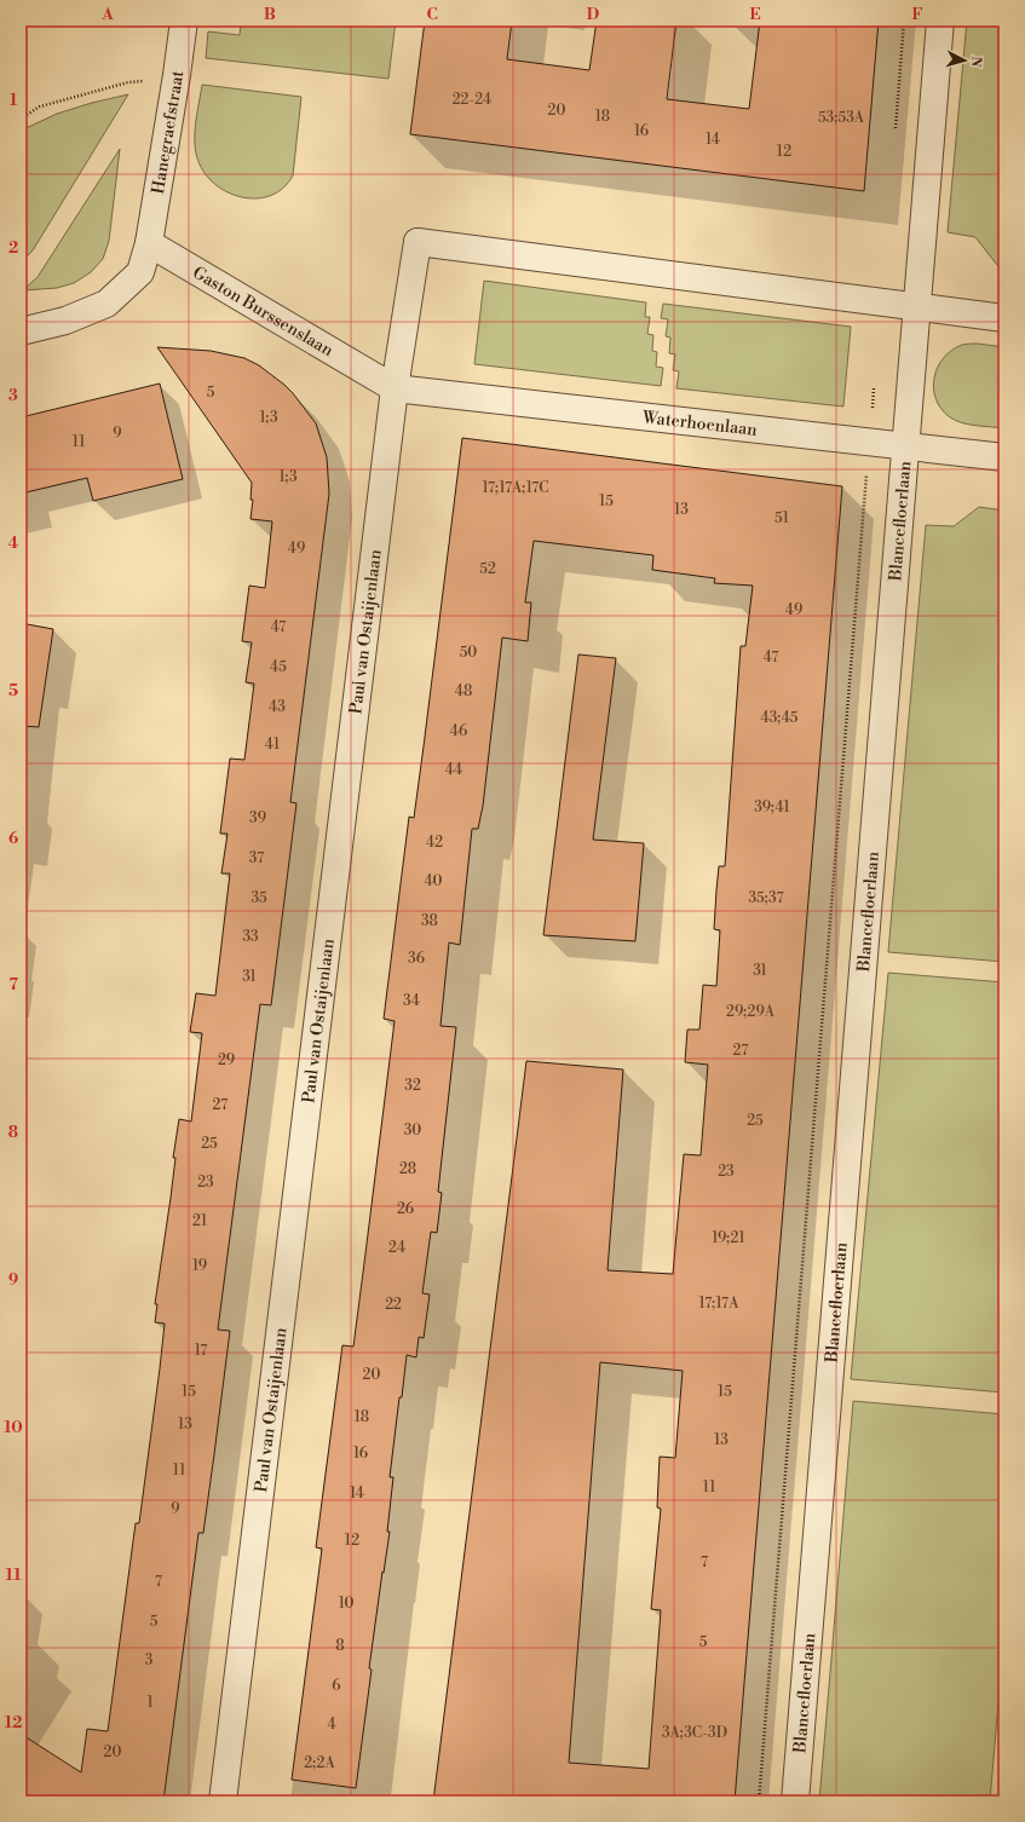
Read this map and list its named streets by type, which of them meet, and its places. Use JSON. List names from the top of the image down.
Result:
{
  "streets": {
    "street": [
      "Hanegraefstraat",
      "Gaston Burssenslaan",
      "Waterhoenlaan",
      "Blancefloerlaan",
      "Paul van Ostaijenlaan"
    ]
  },
  "crossings": [
    ["Hanegraefstraat", "Gaston Burssenslaan"],
    ["Gaston Burssenslaan", "Waterhoenlaan"],
    ["Gaston Burssenslaan", "Paul van Ostaijenlaan"],
    ["Waterhoenlaan", "Blancefloerlaan"],
    ["Waterhoenlaan", "Paul van Ostaijenlaan"]
  ],
  "house_numbers": [
    "22-24",
    "20",
    "18",
    "53;53A",
    "16",
    "14",
    "12",
    "5",
    "1;3",
    "9",
    "11",
    "1;3",
    "17;17A;17C",
    "15",
    "13",
    "51",
    "49",
    "52",
    "49",
    "47",
    "50",
    "47",
    "45",
    "48",
    "43",
    "43;45",
    "46",
    "41",
    "44",
    "39;41",
    "39",
    "42",
    "37",
    "40",
    "35",
    "35;37",
    "38",
    "33",
    "36",
    "31",
    "31",
    "34",
    "29;29A",
    "27",
    "29",
    "32",
    "27",
    "25",
    "30",
    "25",
    "28",
    "23",
    "23",
    "26",
    "21",
    "19;21",
    "24",
    "19",
    "17;17A",
    "22",
    "17",
    "20",
    "15",
    "15",
    "18",
    "13",
    "13",
    "16",
    "11",
    "11",
    "14",
    "9",
    "12",
    "7",
    "7",
    "10",
    "5",
    "5",
    "8",
    "3",
    "6",
    "1",
    "4",
    "3A;3C-3D",
    "20",
    "2;2A"
  ],
  "north": "right",
  "grid": {
    "columns": [
      "A",
      "B",
      "C",
      "D",
      "E",
      "F"
    ],
    "rows": [
      "1",
      "2",
      "3",
      "4",
      "5",
      "6",
      "7",
      "8",
      "9",
      "10",
      "11",
      "12"
    ]
  }
}
